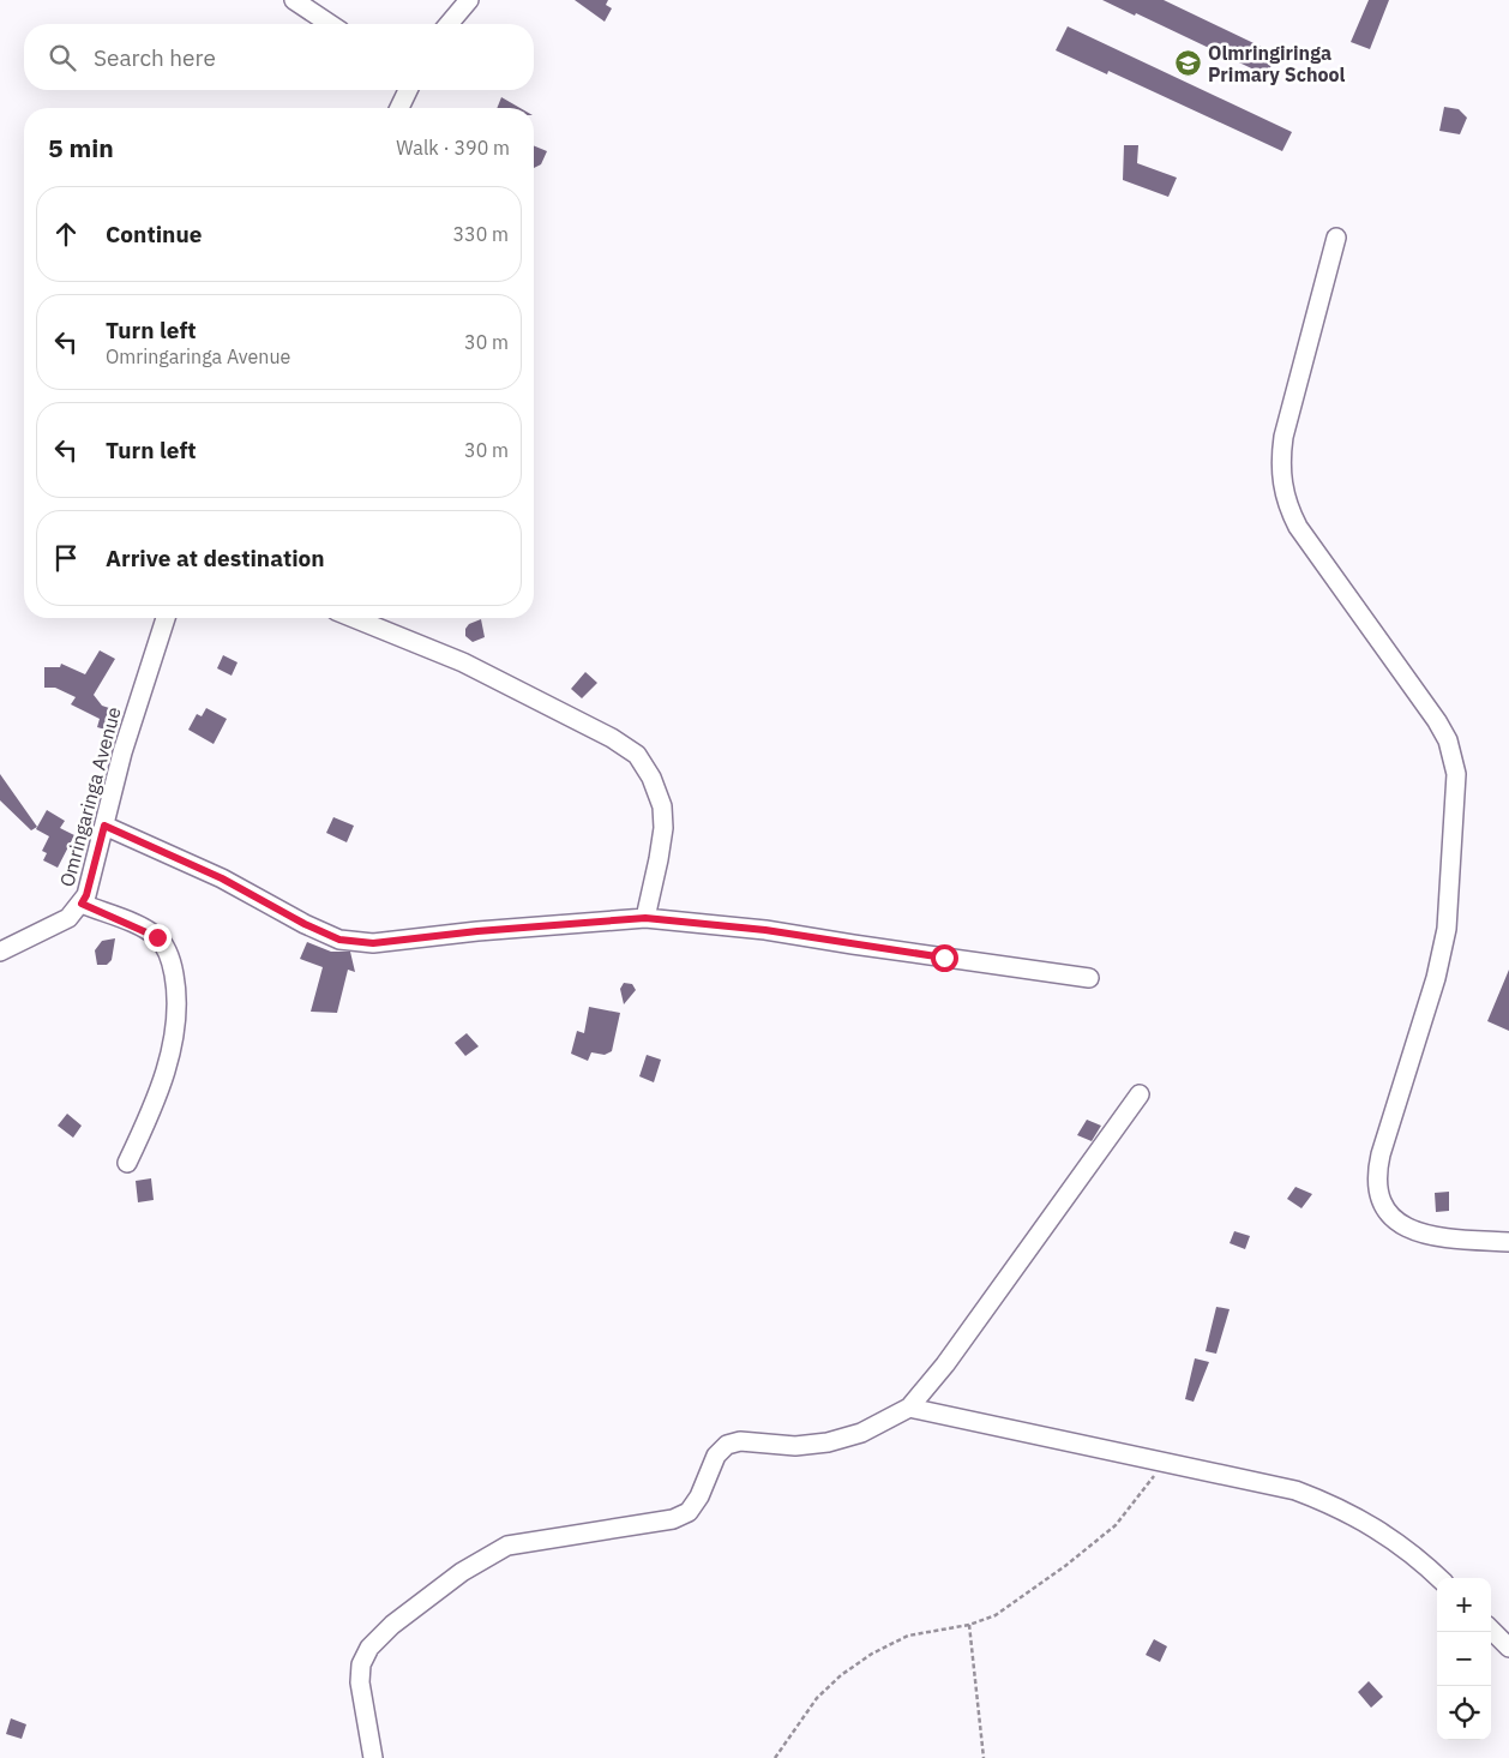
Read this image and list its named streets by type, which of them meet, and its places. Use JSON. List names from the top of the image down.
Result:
{
  "streets": {
    "street": ["Omringaringa Avenue"]
  },
  "places": {
    "school or university": ["Olmringiringa Primary School"]
  },
  "page": {
    "search": "Search here",
    "heading": ["5 min", "Walk · 390 m"],
    "list": [
      ["Continue", "330 m"],
      ["Turn left", "Omringaringa Avenue", "30 m"],
      ["Turn left", "30 m"],
      "Arrive at destination"
    ],
    "map_buttons": ["+", "−"]
  }
}
